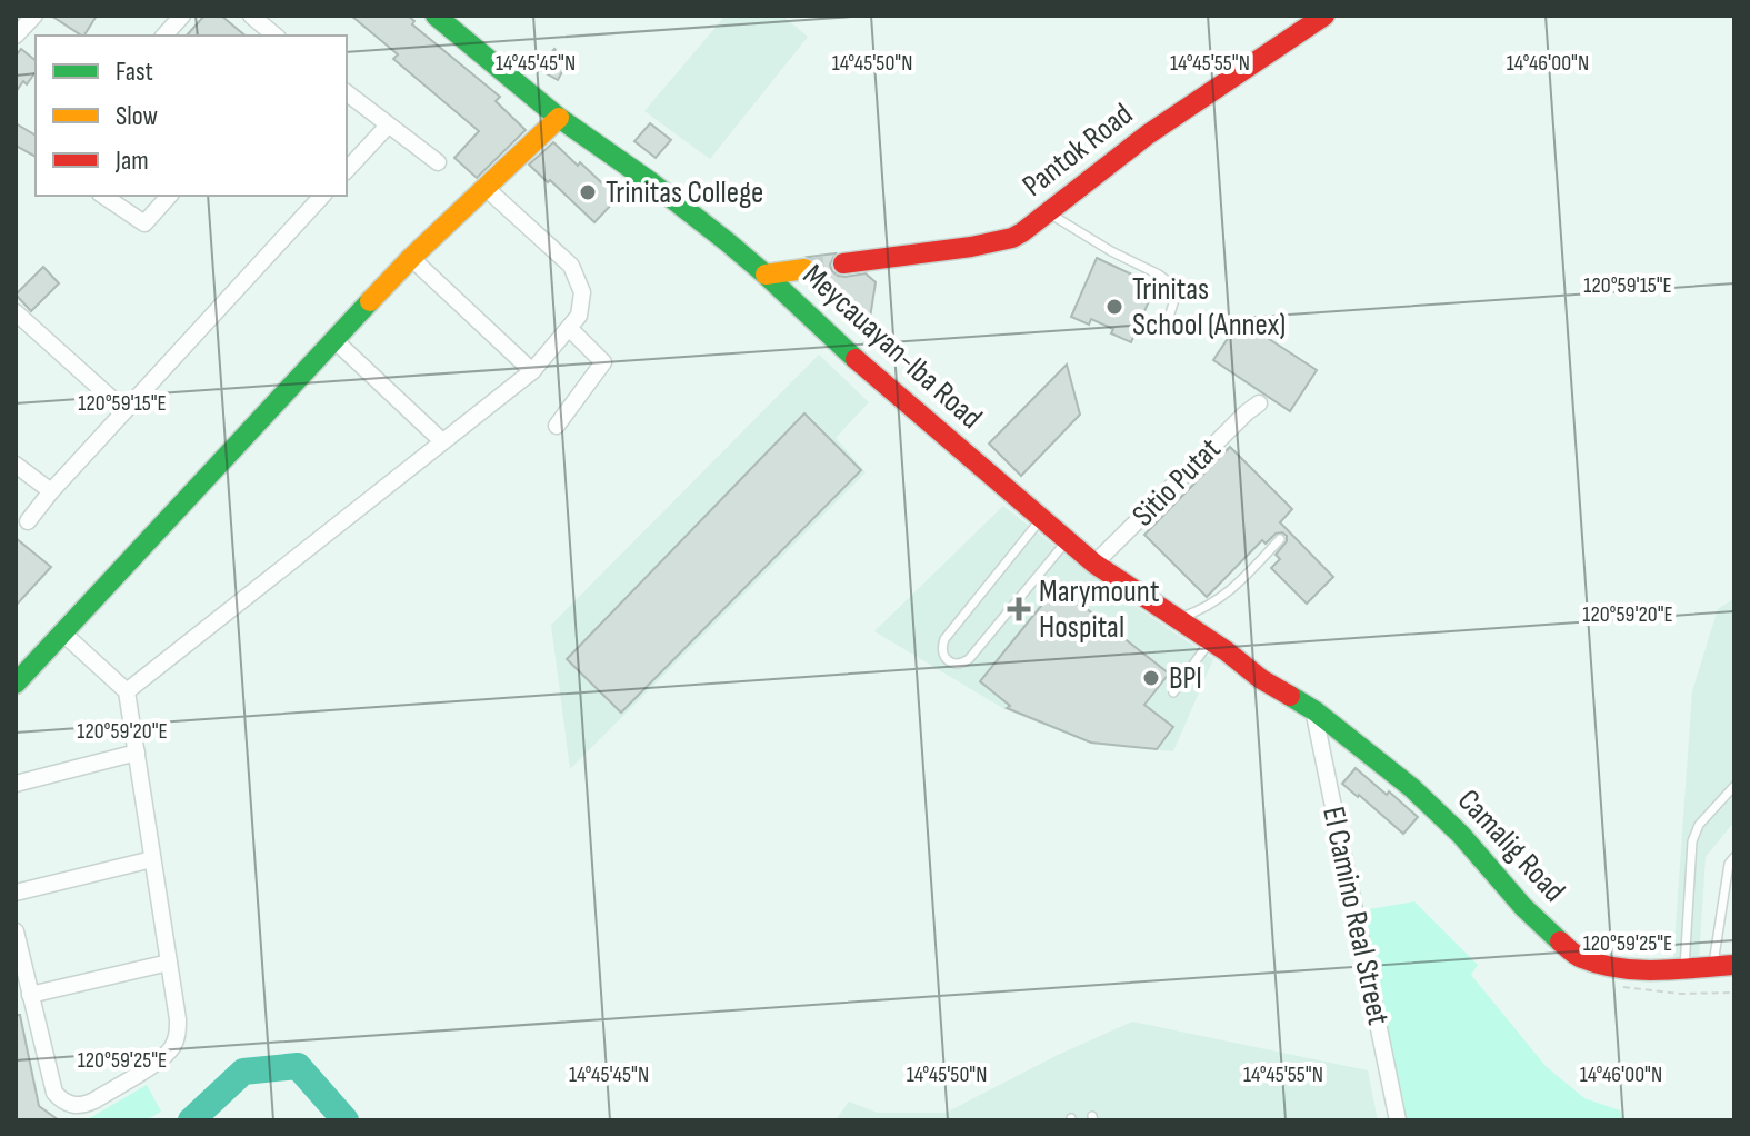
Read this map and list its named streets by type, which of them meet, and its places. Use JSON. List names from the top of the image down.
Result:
{
  "streets": {
    "main road": ["Pantok Road", "Meycauayan-Iba Road", "Camalig Road"],
    "street": ["Sitio Putat", "El Camino Real Street"]
  },
  "crossings": [
    ["Meycauayan-Iba Road", "Sitio Putat"],
    ["Meycauayan-Iba Road", "Camalig Road"],
    ["Meycauayan-Iba Road", "El Camino Real Street"],
    ["Camalig Road", "El Camino Real Street"]
  ],
  "places": {
    "other": ["Trinitas College", "Trinitas School (Annex)", "BPI"],
    "health": ["Marymount Hospital"]
  },
  "legend": ["Fast", "Slow", "Jam"],
  "coordinates": [
    "14°45'45\"N",
    "14°45'50\"N",
    "14°45'55\"N",
    "14°46'00\"N",
    "120°59'15\"E",
    "120°59'20\"E",
    "120°59'25\"E"
  ]
}
